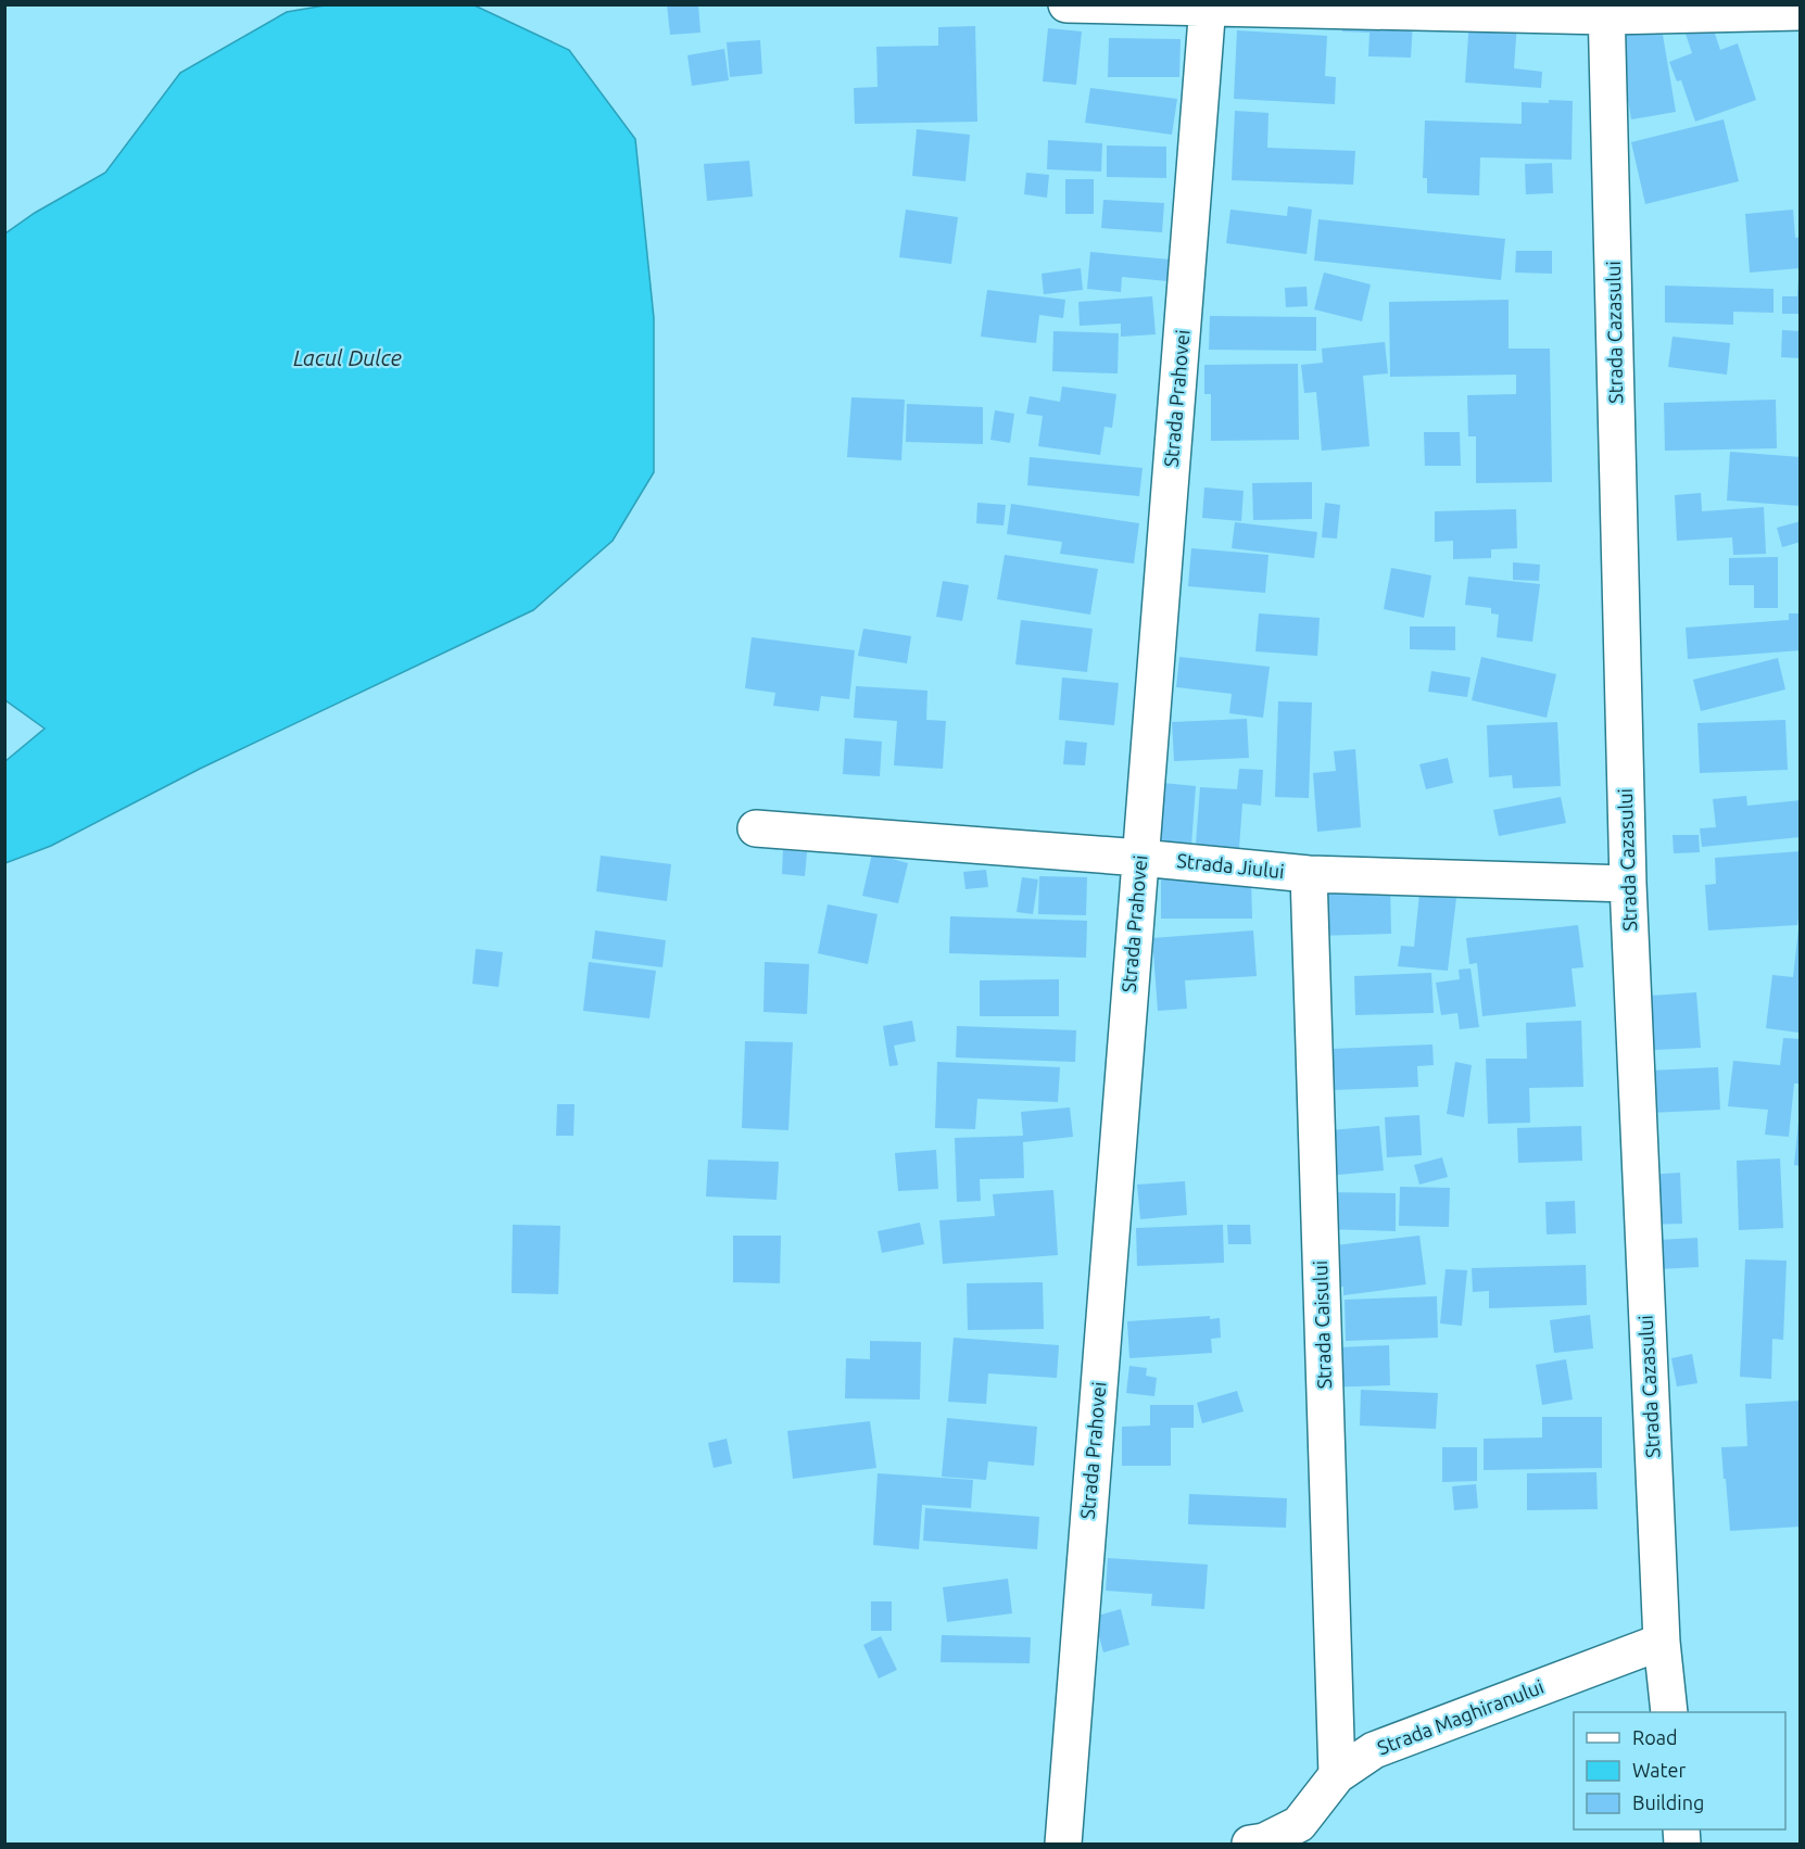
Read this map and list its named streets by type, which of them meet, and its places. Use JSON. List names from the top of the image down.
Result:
{
  "streets": {
    "street": [
      "Strada Cazasului",
      "Strada Prahovei",
      "Strada Jiului",
      "Strada Caisului",
      "Strada Maghiranului"
    ]
  },
  "crossings": [
    ["Strada Cazasului", "Strada Jiului"],
    ["Strada Cazasului", "Strada Maghiranului"],
    ["Strada Prahovei", "Strada Jiului"],
    ["Strada Jiului", "Strada Caisului"],
    ["Strada Caisului", "Strada Maghiranului"]
  ],
  "water": ["Lacul Dulce"],
  "legend": ["Road", "Water", "Building"]
}
